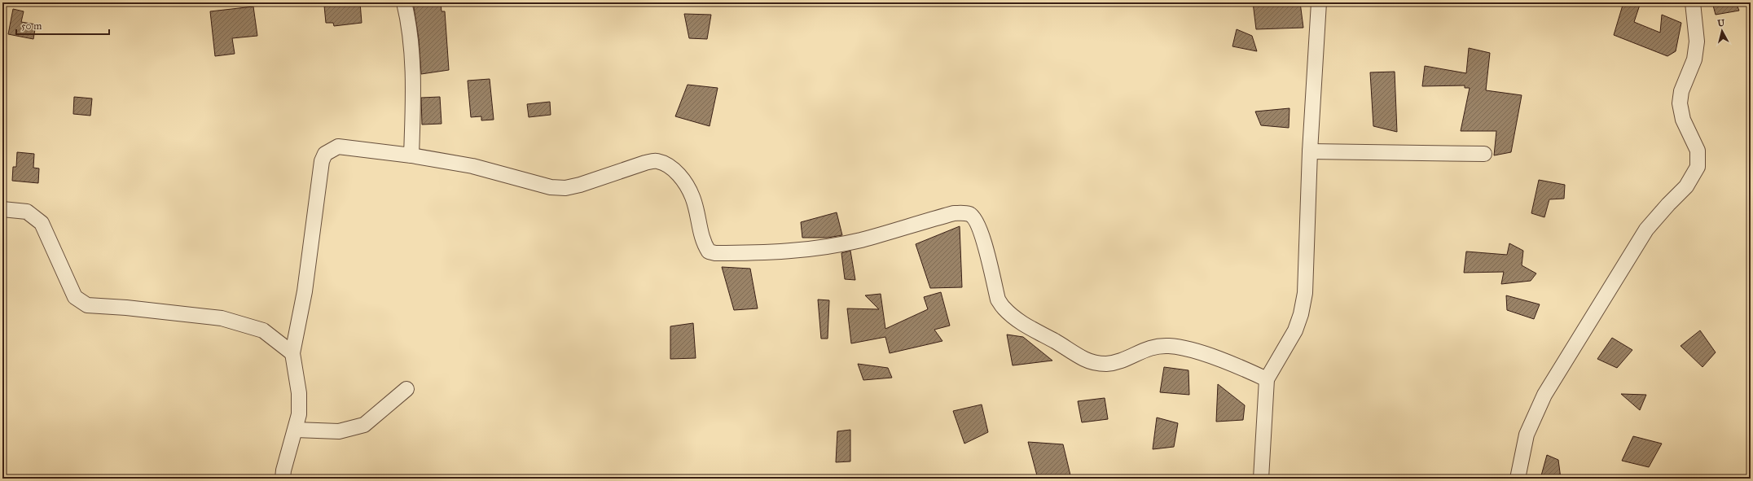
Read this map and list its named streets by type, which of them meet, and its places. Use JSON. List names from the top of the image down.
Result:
{
  "scale_bar": "50 m",
  "north": "top"
}
